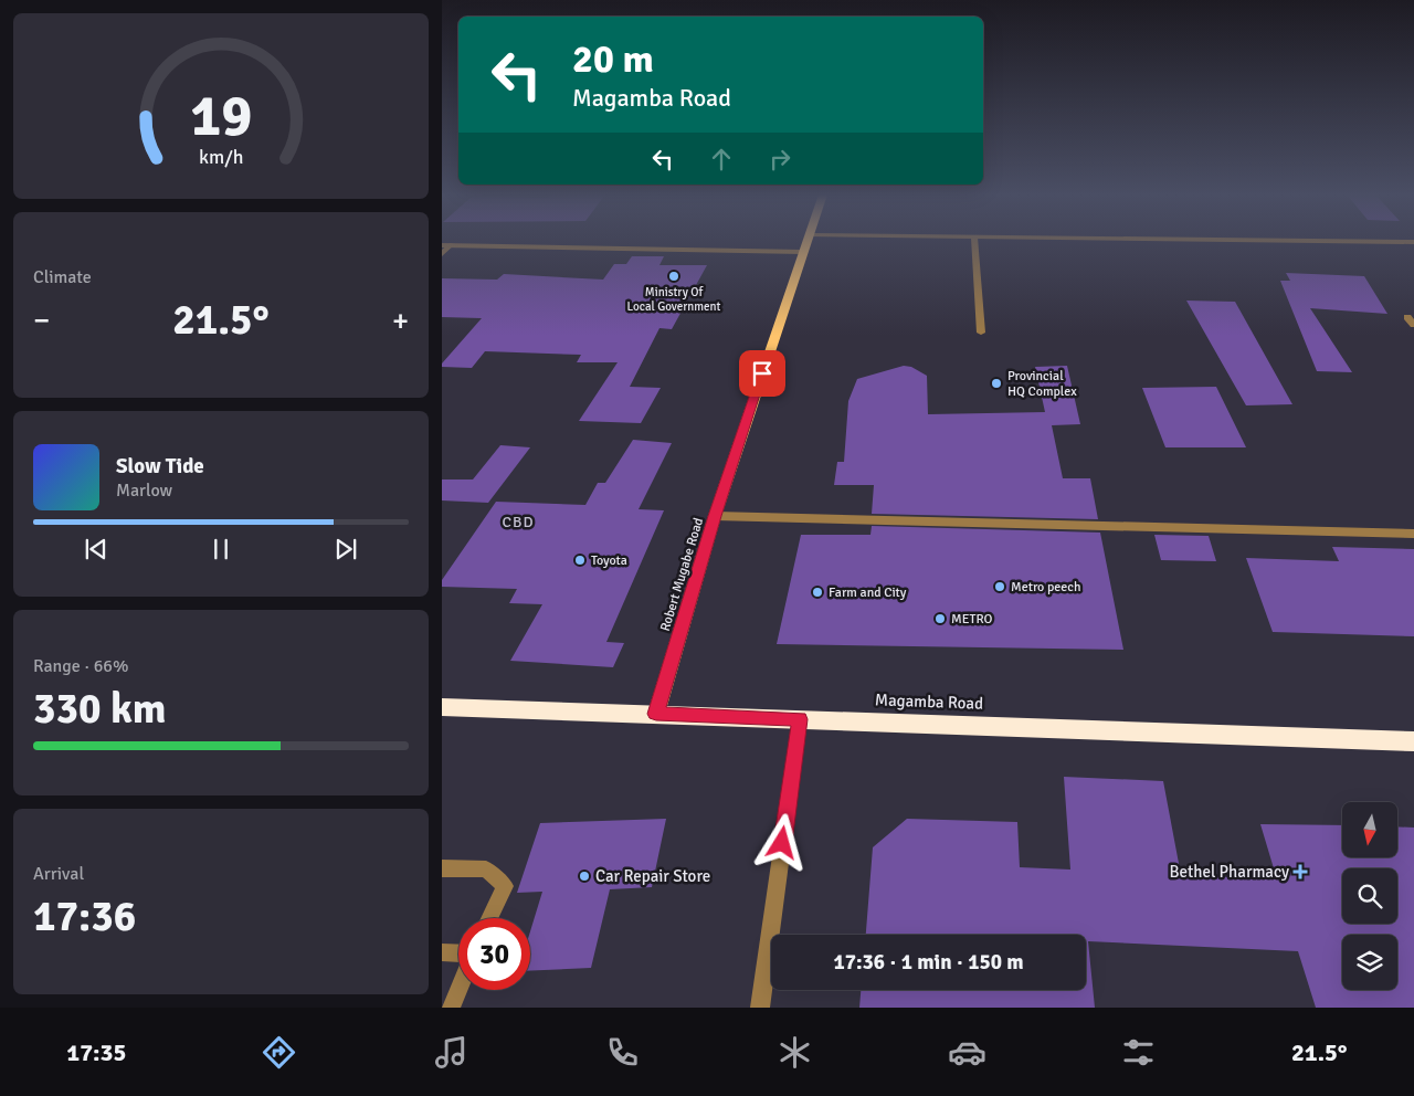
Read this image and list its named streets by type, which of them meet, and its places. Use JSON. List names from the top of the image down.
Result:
{
  "streets": {
    "highway": ["Magamba Road"],
    "main road": ["Robert Mugabe Road"]
  },
  "crossings": [
    ["Robert Mugabe Road", "Magamba Road"]
  ],
  "districts": ["CBD"],
  "places": {
    "other": [
      "Ministry Of Local Government",
      "Provincial HQ Complex",
      "Toyota",
      "Metro peech",
      "Farm and City",
      "METRO",
      "Car Repair Store"
    ],
    "health": ["Bethel Pharmacy"]
  },
  "north": "bottom",
  "page": {
    "turn": ["20 m", "Magamba Road"],
    "tile": [
      "Climate",
      ["Range · 66%", "330 km"],
      ["Arrival", "17:36"]
    ],
    "heat": ["−", "21.5°", "+"],
    "song": ["Slow Tide", "Marlow"],
    "limit": "30",
    "trip": "17:36 · 1 min · 150 m",
    "tabs": ["17:35", "21.5°"],
    "gauge": ["19", "km/h"]
  }
}
